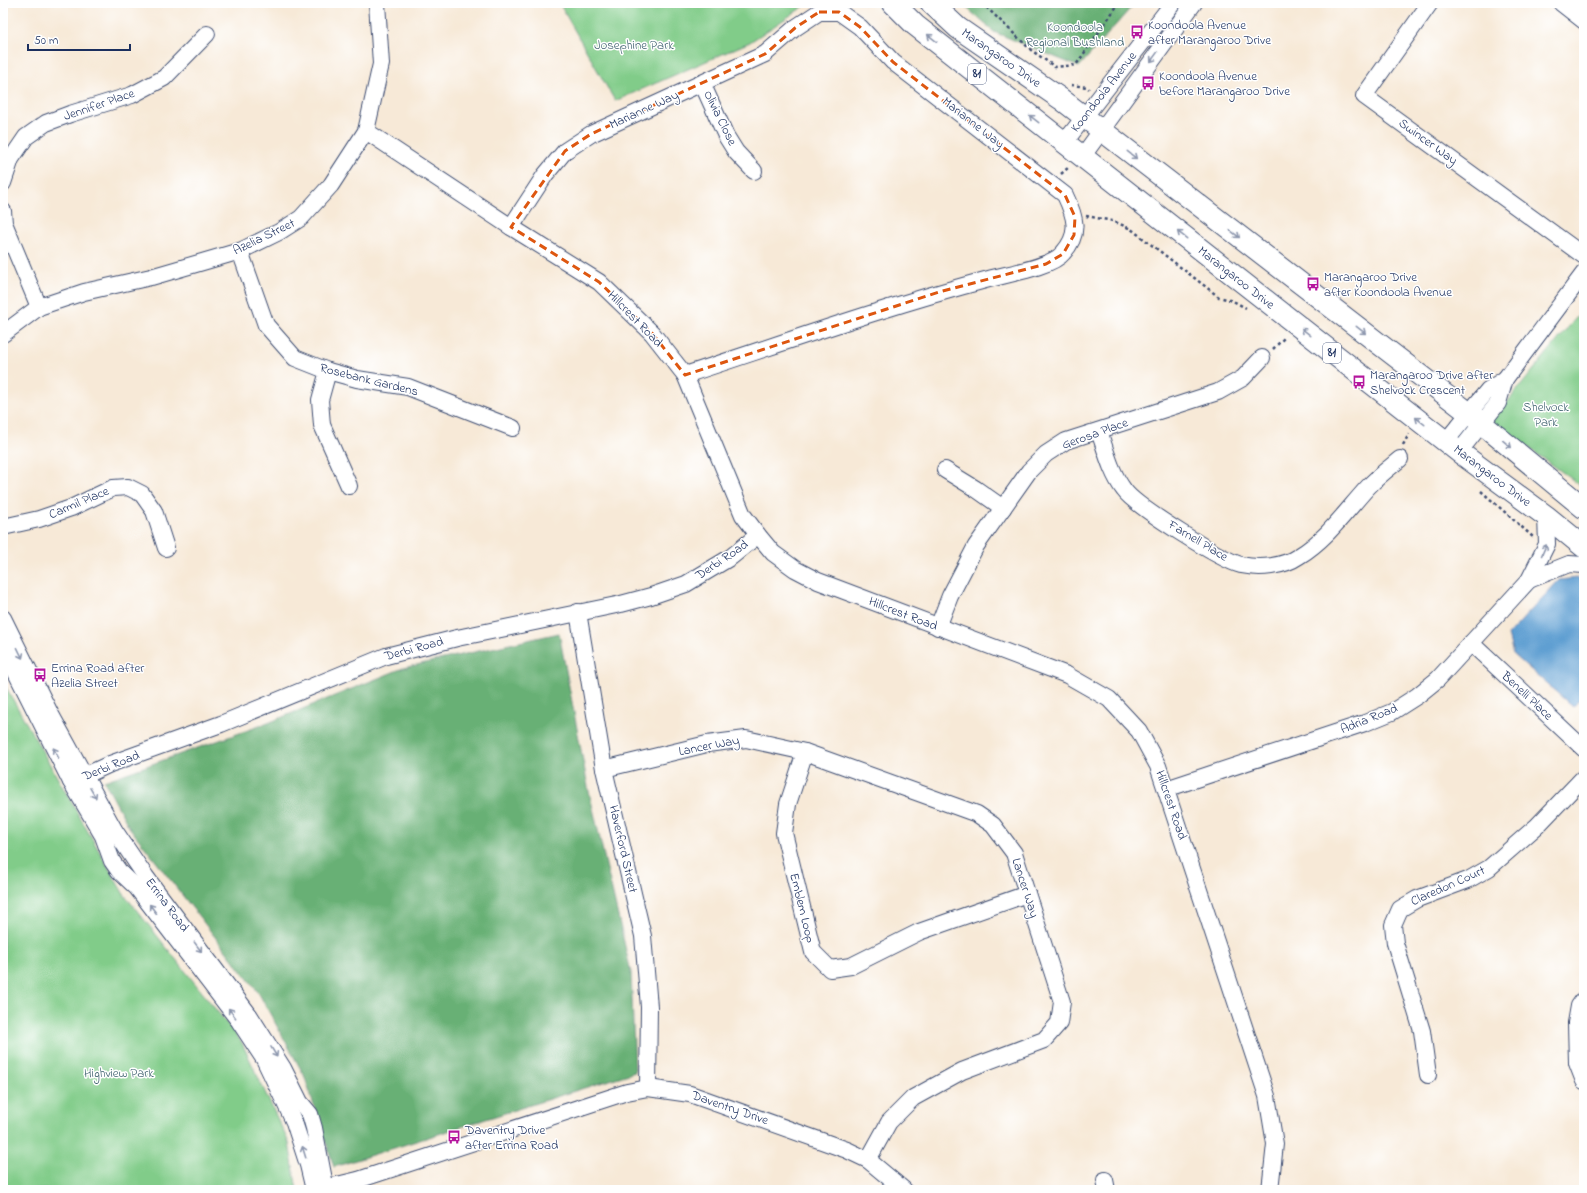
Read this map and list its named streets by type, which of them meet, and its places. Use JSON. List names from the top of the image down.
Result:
{
  "streets": {
    "main road": ["Marangaroo Drive", "81"],
    "street": [
      "Koondoola Avenue",
      "Jennifer Place",
      "Marianne Way",
      "Olivia Close",
      "Swincer Way",
      "Azelia Street",
      "Hillcrest Road",
      "Rosebank Gardens",
      "Gerosa Place",
      "Carmil Place",
      "Farnell Place",
      "Derbi Road",
      "Benelli Place",
      "Adria Road",
      "Lancer Way",
      "Haverford Street",
      "Claredon Court",
      "Errina Road",
      "Emblem Loop",
      "Daventry Drive"
    ]
  },
  "crossings": [
    ["Marangaroo Drive", "Koondoola Avenue"],
    ["Marangaroo Drive", "Adria Road"],
    ["Marianne Way", "Olivia Close"],
    ["Marianne Way", "Hillcrest Road"],
    ["Azelia Street", "Hillcrest Road"],
    ["Azelia Street", "Rosebank Gardens"],
    ["Hillcrest Road", "Gerosa Place"],
    ["Hillcrest Road", "Derbi Road"],
    ["Hillcrest Road", "Adria Road"],
    ["Gerosa Place", "Farnell Place"],
    ["Derbi Road", "Haverford Street"],
    ["Derbi Road", "Errina Road"],
    ["Benelli Place", "Adria Road"],
    ["Lancer Way", "Haverford Street"],
    ["Lancer Way", "Emblem Loop"],
    ["Lancer Way", "Daventry Drive"],
    ["Haverford Street", "Daventry Drive"],
    ["Errina Road", "Daventry Drive"]
  ],
  "parks": [
    "Koondoola Regional Bushland",
    "Josephine Park",
    "Shelvock Park",
    "Highview Park"
  ],
  "places": {
    "bus stop": [
      "Koondoola Avenue after Marangaroo Drive",
      "Koondoola Avenue before Marangaroo Drive",
      "Marangaroo Drive after Koondoola Avenue",
      "Marangaroo Drive after Shelvock Crescent",
      "Errina Road after Azelia Street",
      "Daventry Drive after Errina Road"
    ]
  },
  "scale_bar": "50 m"
}
